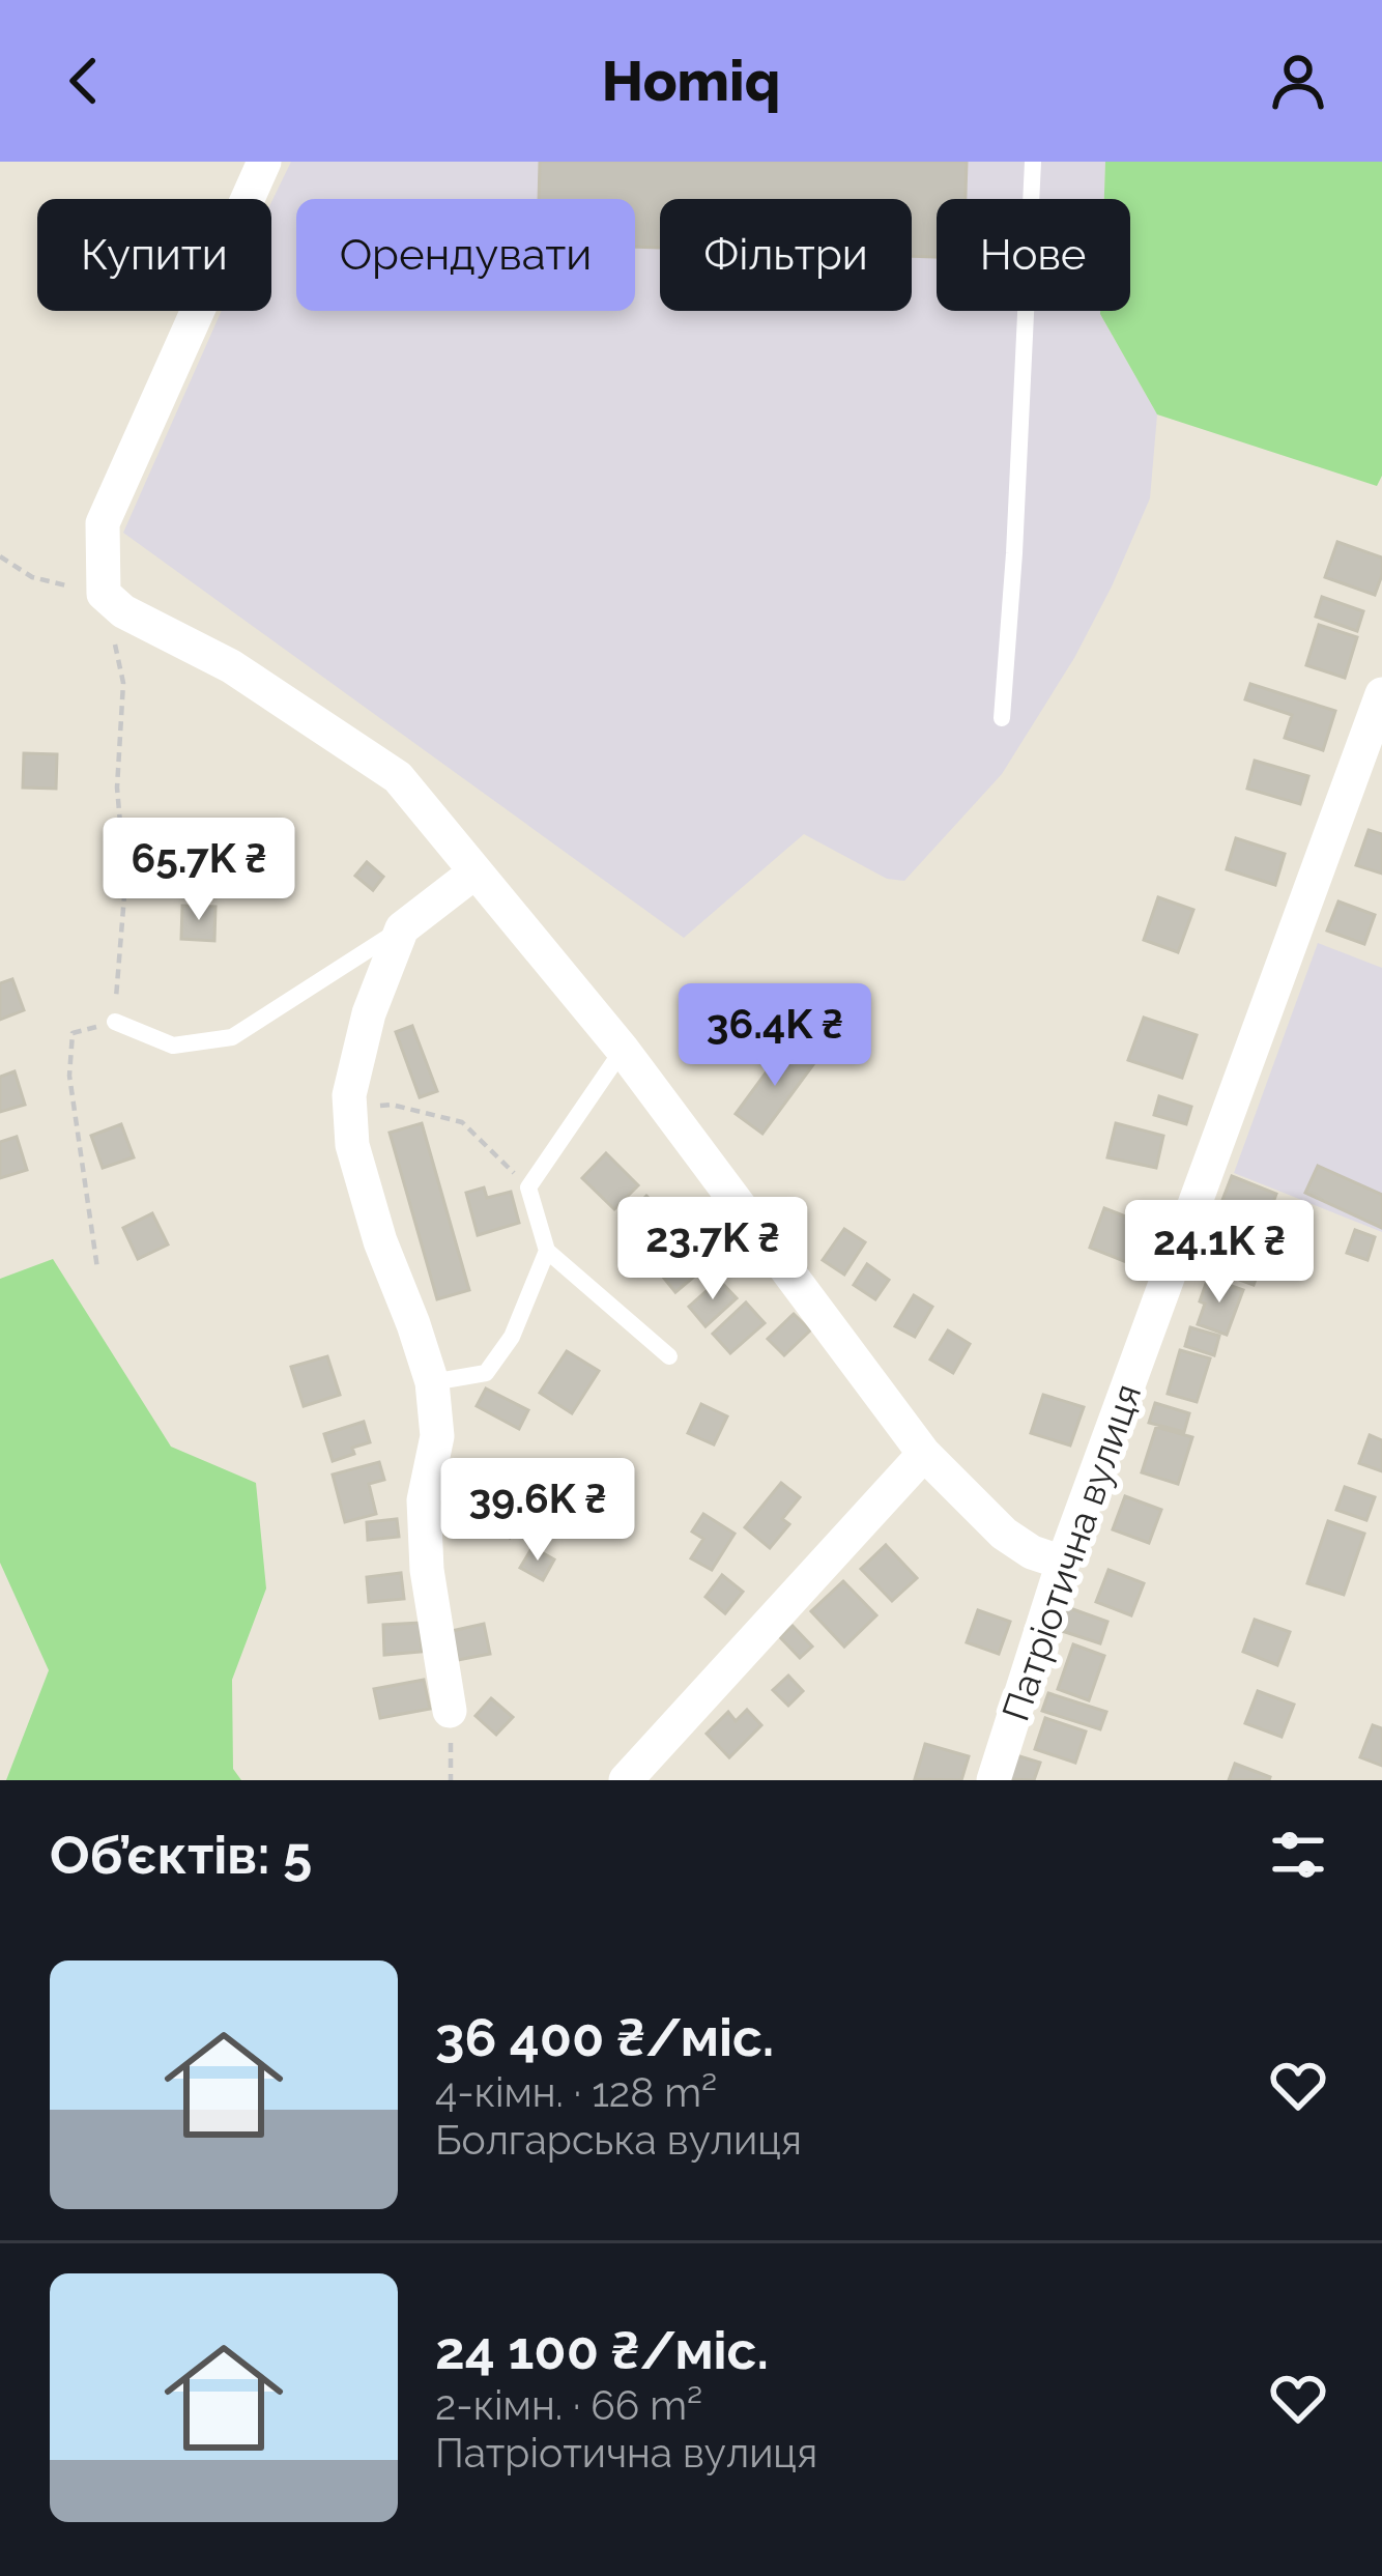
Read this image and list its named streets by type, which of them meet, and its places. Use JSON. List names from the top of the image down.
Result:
{
  "streets": {
    "street": ["Патріотична вулиця"]
  },
  "page": {
    "header": "Homiq",
    "chip": [
      "Купити",
      "Орендувати",
      "Фільтри",
      "Нове"
    ],
    "price": [
      "65.7K ₴",
      "36.4K ₴",
      "23.7K ₴",
      "24.1K ₴",
      "39.6K ₴"
    ],
    "heading": "Об’єктів: 5",
    "list": [
      {
        "name": "36 400 ₴/міс.",
        "note": "4-кімн. · 128 m² · Болгарська вулиця"
      },
      {
        "name": "24 100 ₴/міс.",
        "note": "2-кімн. · 66 m² · Патріотична вулиця"
      }
    ]
  }
}
